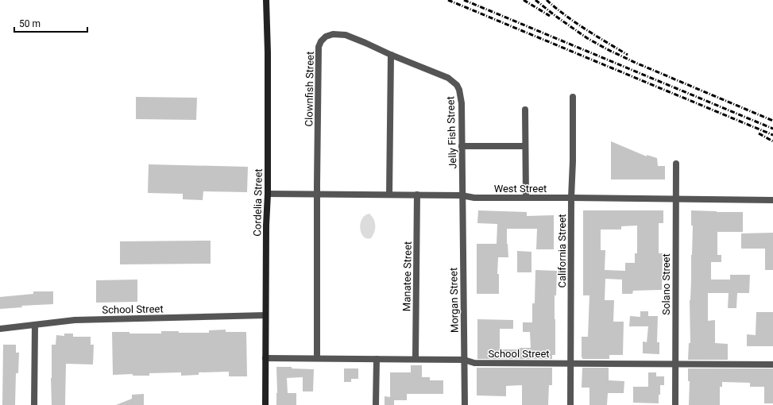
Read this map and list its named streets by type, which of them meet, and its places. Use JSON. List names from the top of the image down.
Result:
{
  "streets": {
    "main road": ["Cordelia Street"],
    "street": [
      "Clownfish Street",
      "Jelly Fish Street",
      "West Street",
      "California Street",
      "Manatee Street",
      "Solano Street",
      "Morgan Street",
      "School Street"
    ]
  },
  "crossings": [
    ["Clownfish Street", "Jelly Fish Street"],
    ["Clownfish Street", "West Street"],
    ["Jelly Fish Street", "West Street"],
    ["Jelly Fish Street", "Morgan Street"],
    ["West Street", "Cordelia Street"],
    ["West Street", "California Street"],
    ["West Street", "Manatee Street"],
    ["West Street", "Solano Street"],
    ["West Street", "Morgan Street"],
    ["Cordelia Street", "School Street"],
    ["California Street", "School Street"],
    ["Manatee Street", "School Street"],
    ["Solano Street", "School Street"],
    ["Morgan Street", "School Street"]
  ],
  "scale_bar": "50 m"
}
